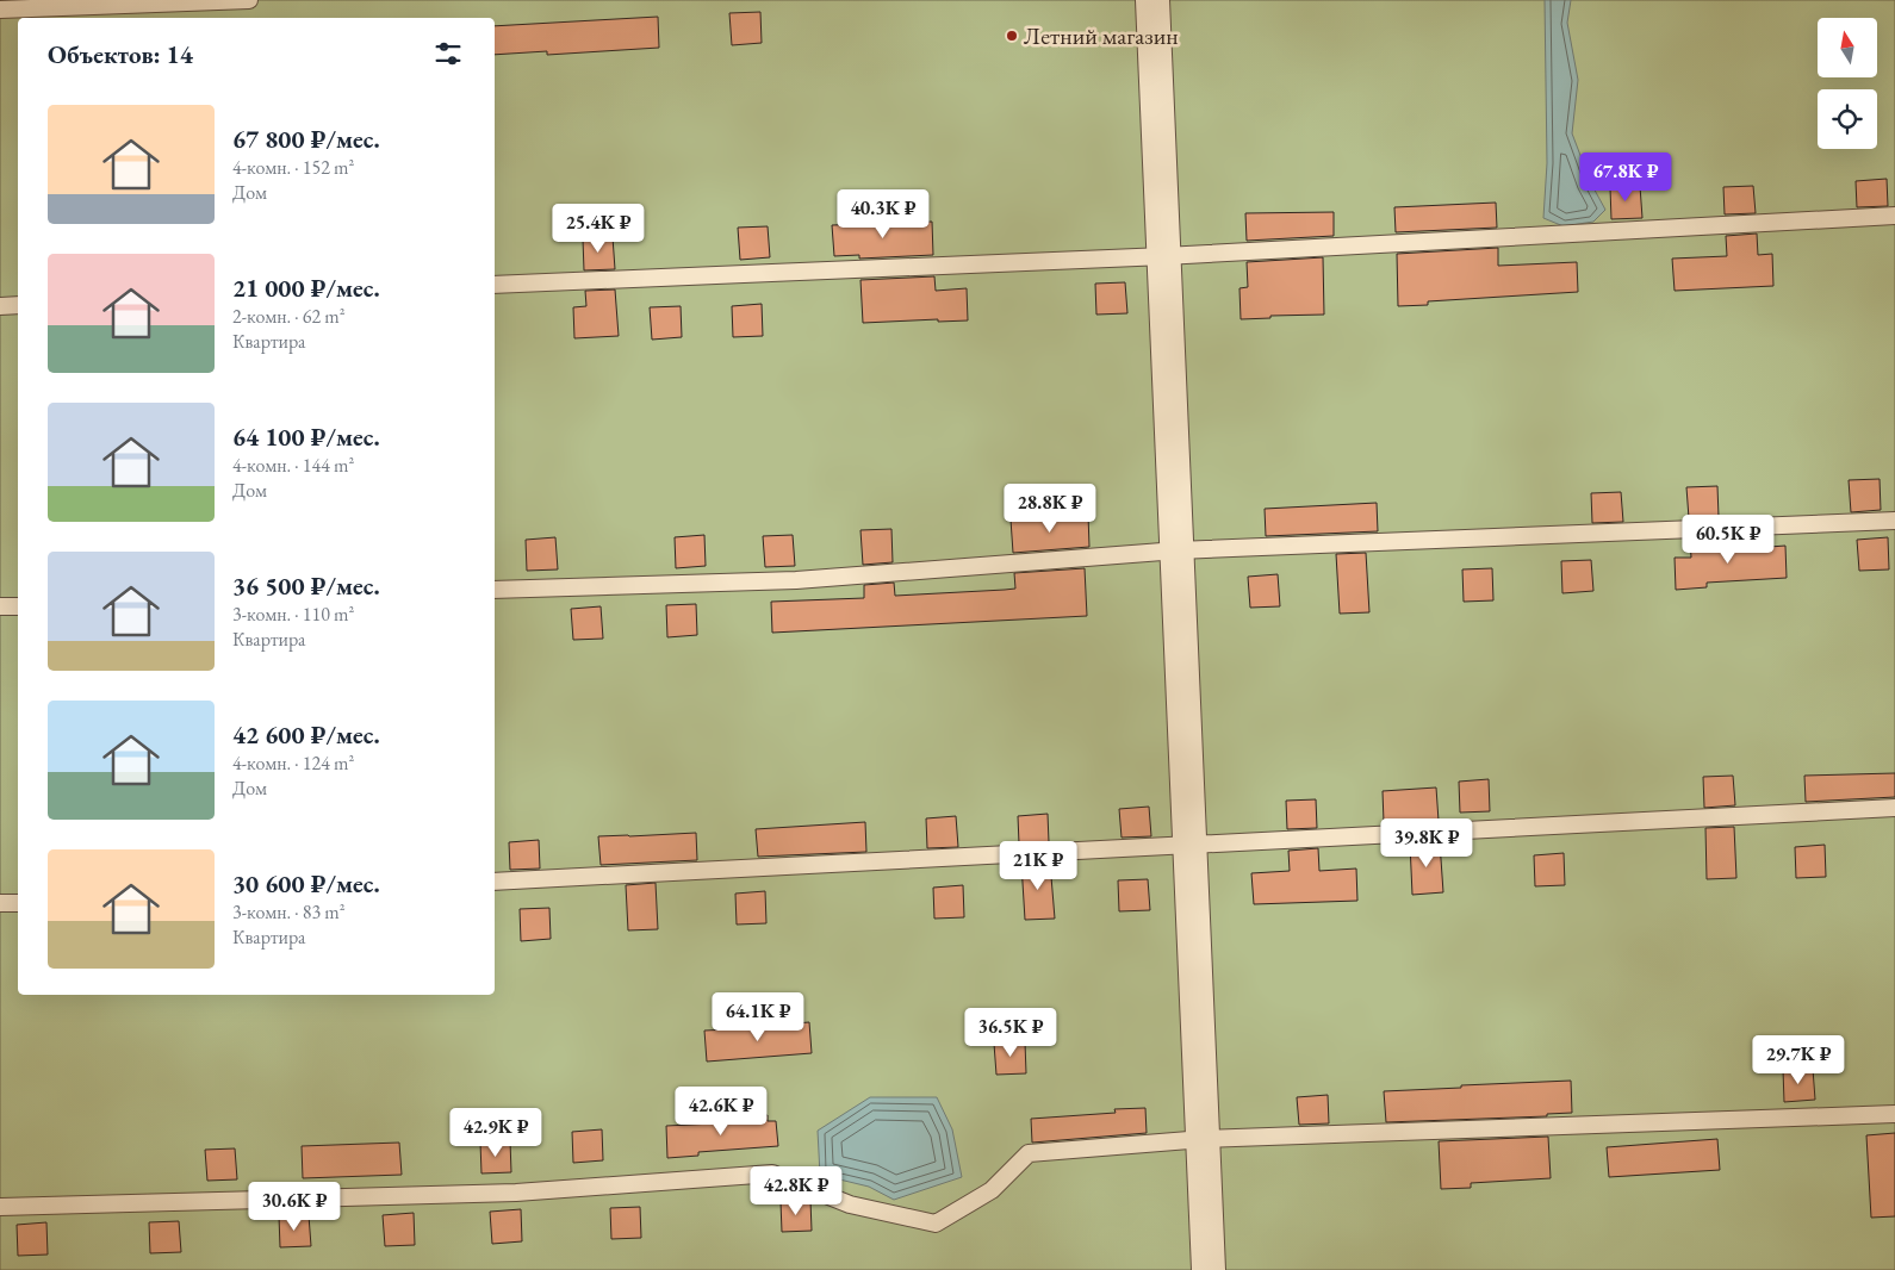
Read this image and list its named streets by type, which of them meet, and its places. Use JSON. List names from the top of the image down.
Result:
{
  "places": ["Летний магазин"],
  "north": "top",
  "page": {
    "heading": "Объектов: 14",
    "list": [
      {
        "name": "67 800 ₽/мес.",
        "note": "4-комн. · 152 m² · Дом"
      },
      {
        "name": "21 000 ₽/мес.",
        "note": "2-комн. · 62 m² · Квартира"
      },
      {
        "name": "64 100 ₽/мес.",
        "note": "4-комн. · 144 m² · Дом"
      },
      {
        "name": "36 500 ₽/мес.",
        "note": "3-комн. · 110 m² · Квартира"
      },
      {
        "name": "42 600 ₽/мес.",
        "note": "4-комн. · 124 m² · Дом"
      },
      {
        "name": "30 600 ₽/мес.",
        "note": "3-комн. · 83 m² · Квартира"
      }
    ],
    "price": [
      "67.8K ₽",
      "40.3K ₽",
      "25.4K ₽",
      "28.8K ₽",
      "60.5K ₽",
      "39.8K ₽",
      "21K ₽",
      "64.1K ₽",
      "36.5K ₽",
      "29.7K ₽",
      "42.6K ₽",
      "42.9K ₽",
      "42.8K ₽",
      "30.6K ₽"
    ]
  }
}
